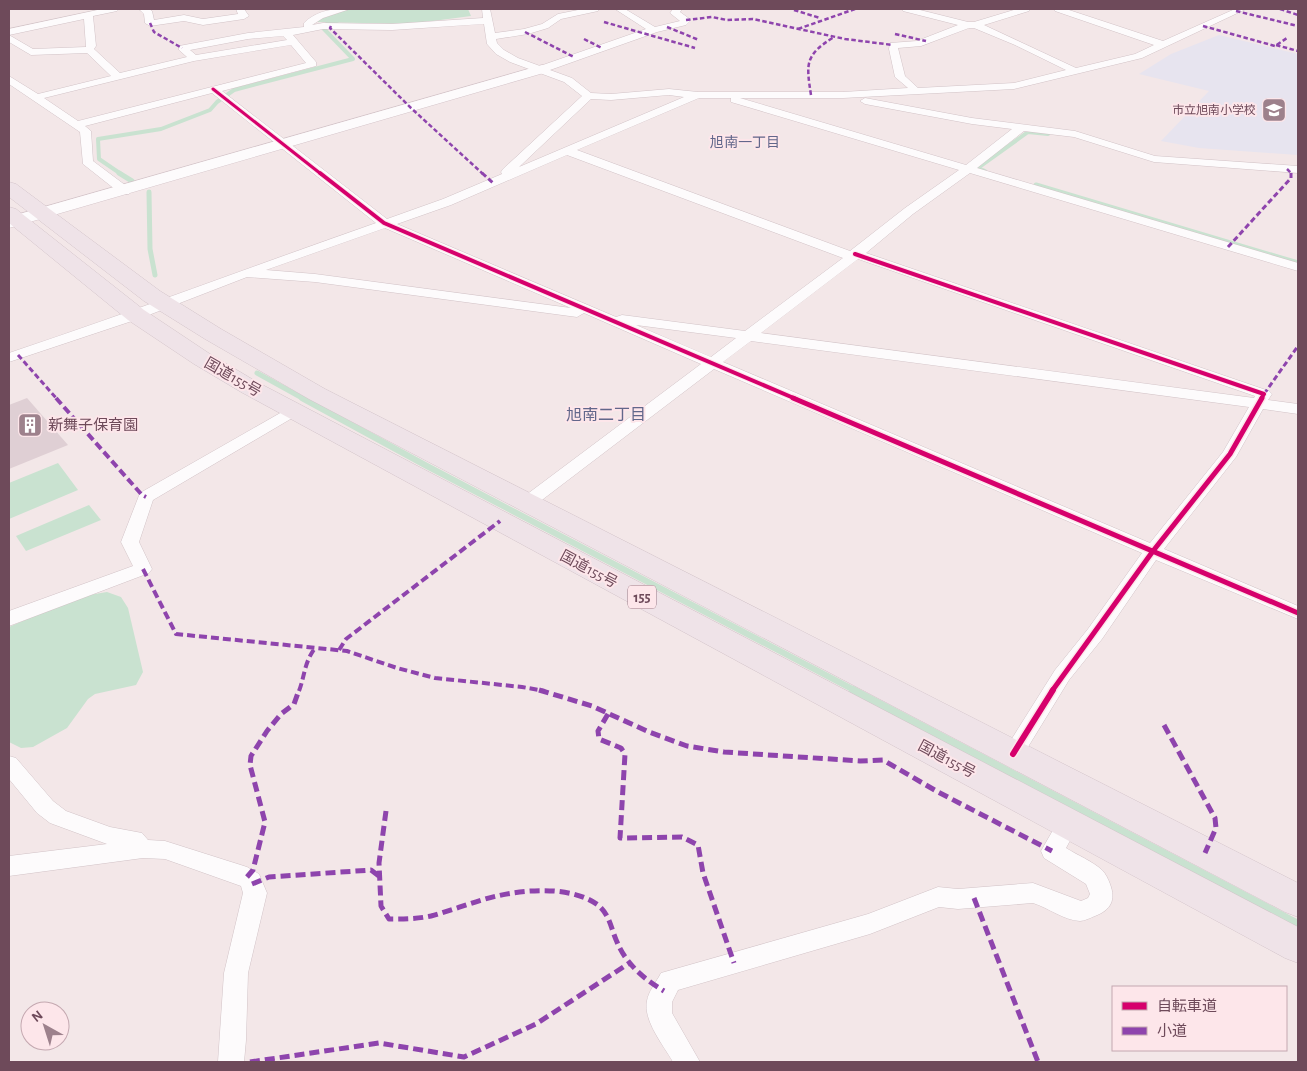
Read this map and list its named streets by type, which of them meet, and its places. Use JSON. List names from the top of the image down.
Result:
{
  "streets": {
    "highway": ["国道155号", "155"]
  },
  "districts": ["旭南一丁目", "旭南二丁目"],
  "places": {
    "school or university": ["市立旭南小学校"],
    "building": ["新舞子保育園"]
  },
  "legend": ["自転車道", "小道"],
  "north": "top left"
}
